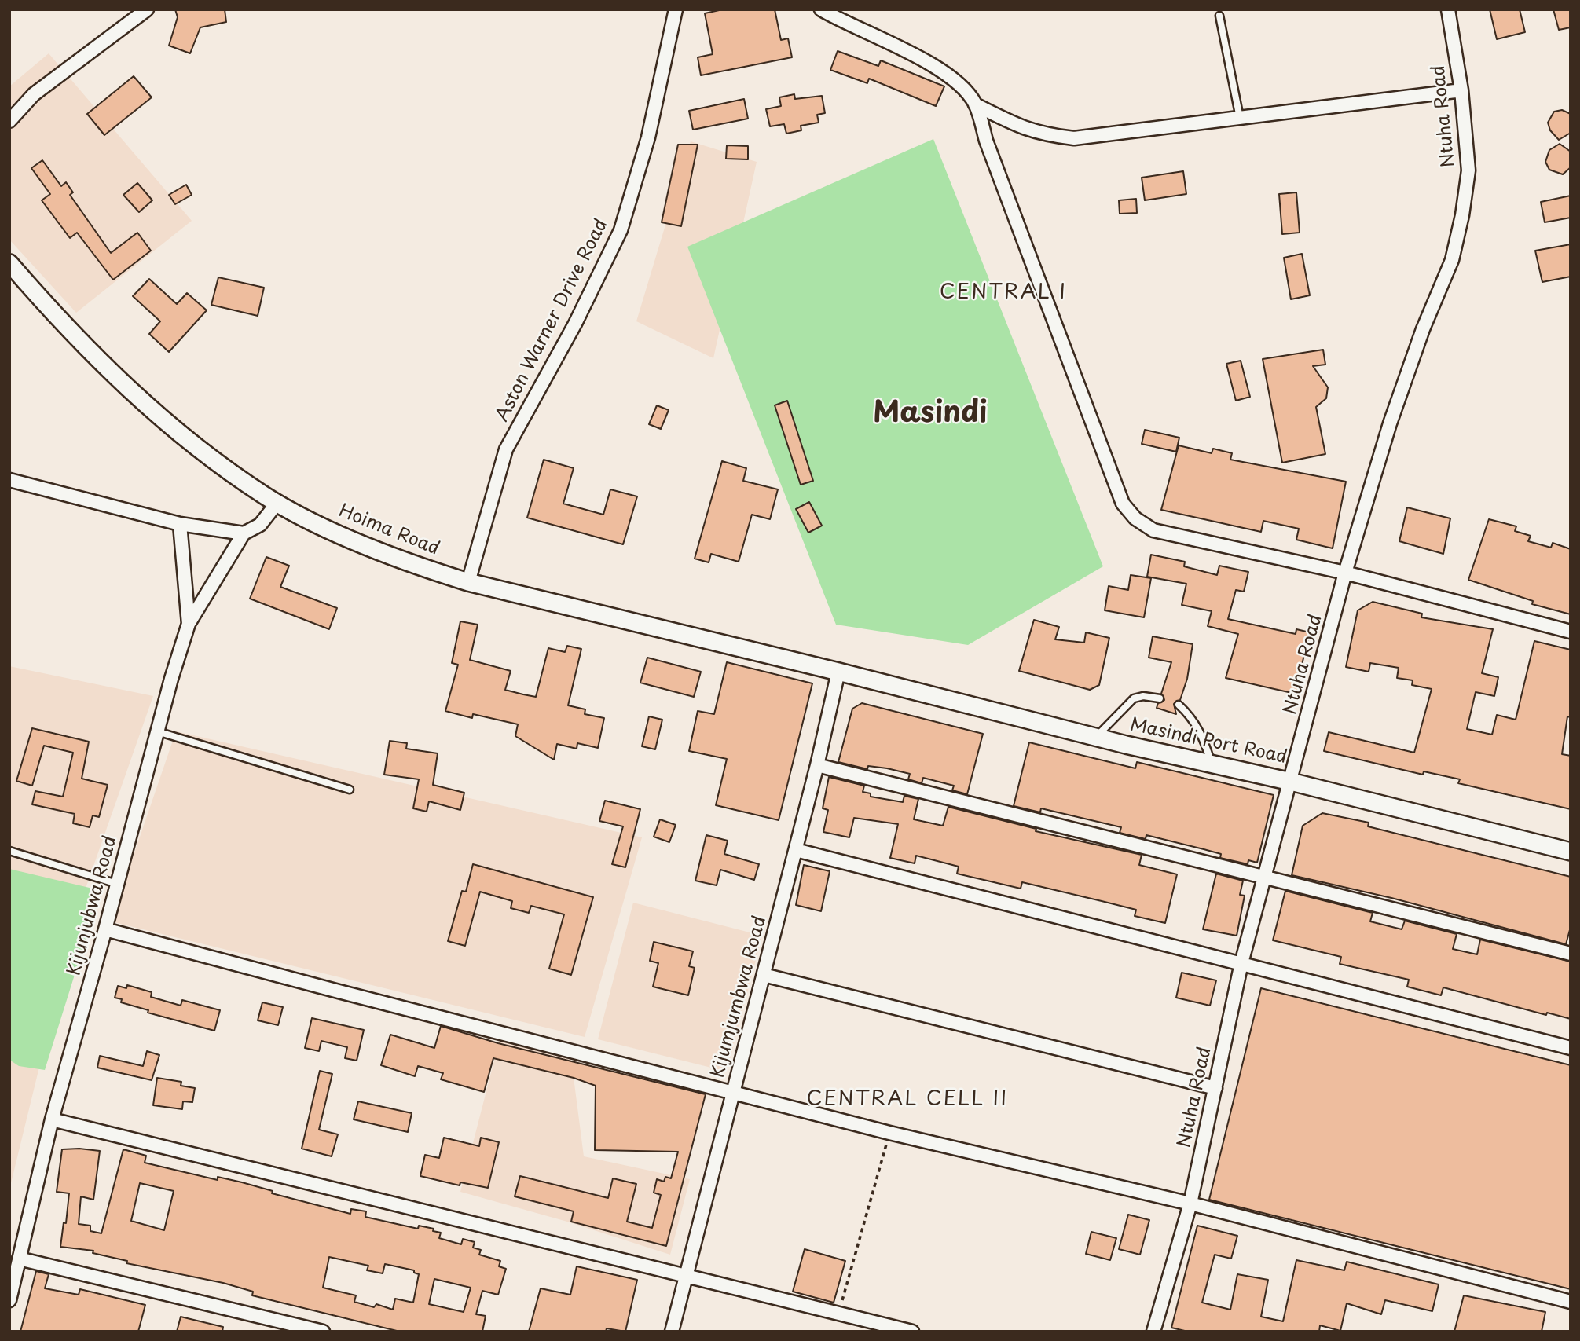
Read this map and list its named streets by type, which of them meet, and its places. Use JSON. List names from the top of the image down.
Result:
{
  "streets": {
    "main road": ["Hoima Road", "Masindi Port Road"],
    "street": [
      "Ntuha Road",
      "Aston Warner Drive Road",
      "Kijunjubwa Road",
      "Kijumjumbwa Road"
    ]
  },
  "crossings": [
    ["Ntuha Road", "Masindi Port Road"],
    ["Aston Warner Drive Road", "Hoima Road"],
    ["Hoima Road", "Masindi Port Road"],
    ["Hoima Road", "Kijumjumbwa Road"],
    ["Masindi Port Road", "Kijumjumbwa Road"]
  ],
  "districts": ["CENTRAL I", "Masindi", "CENTRAL CELL II"]
}
